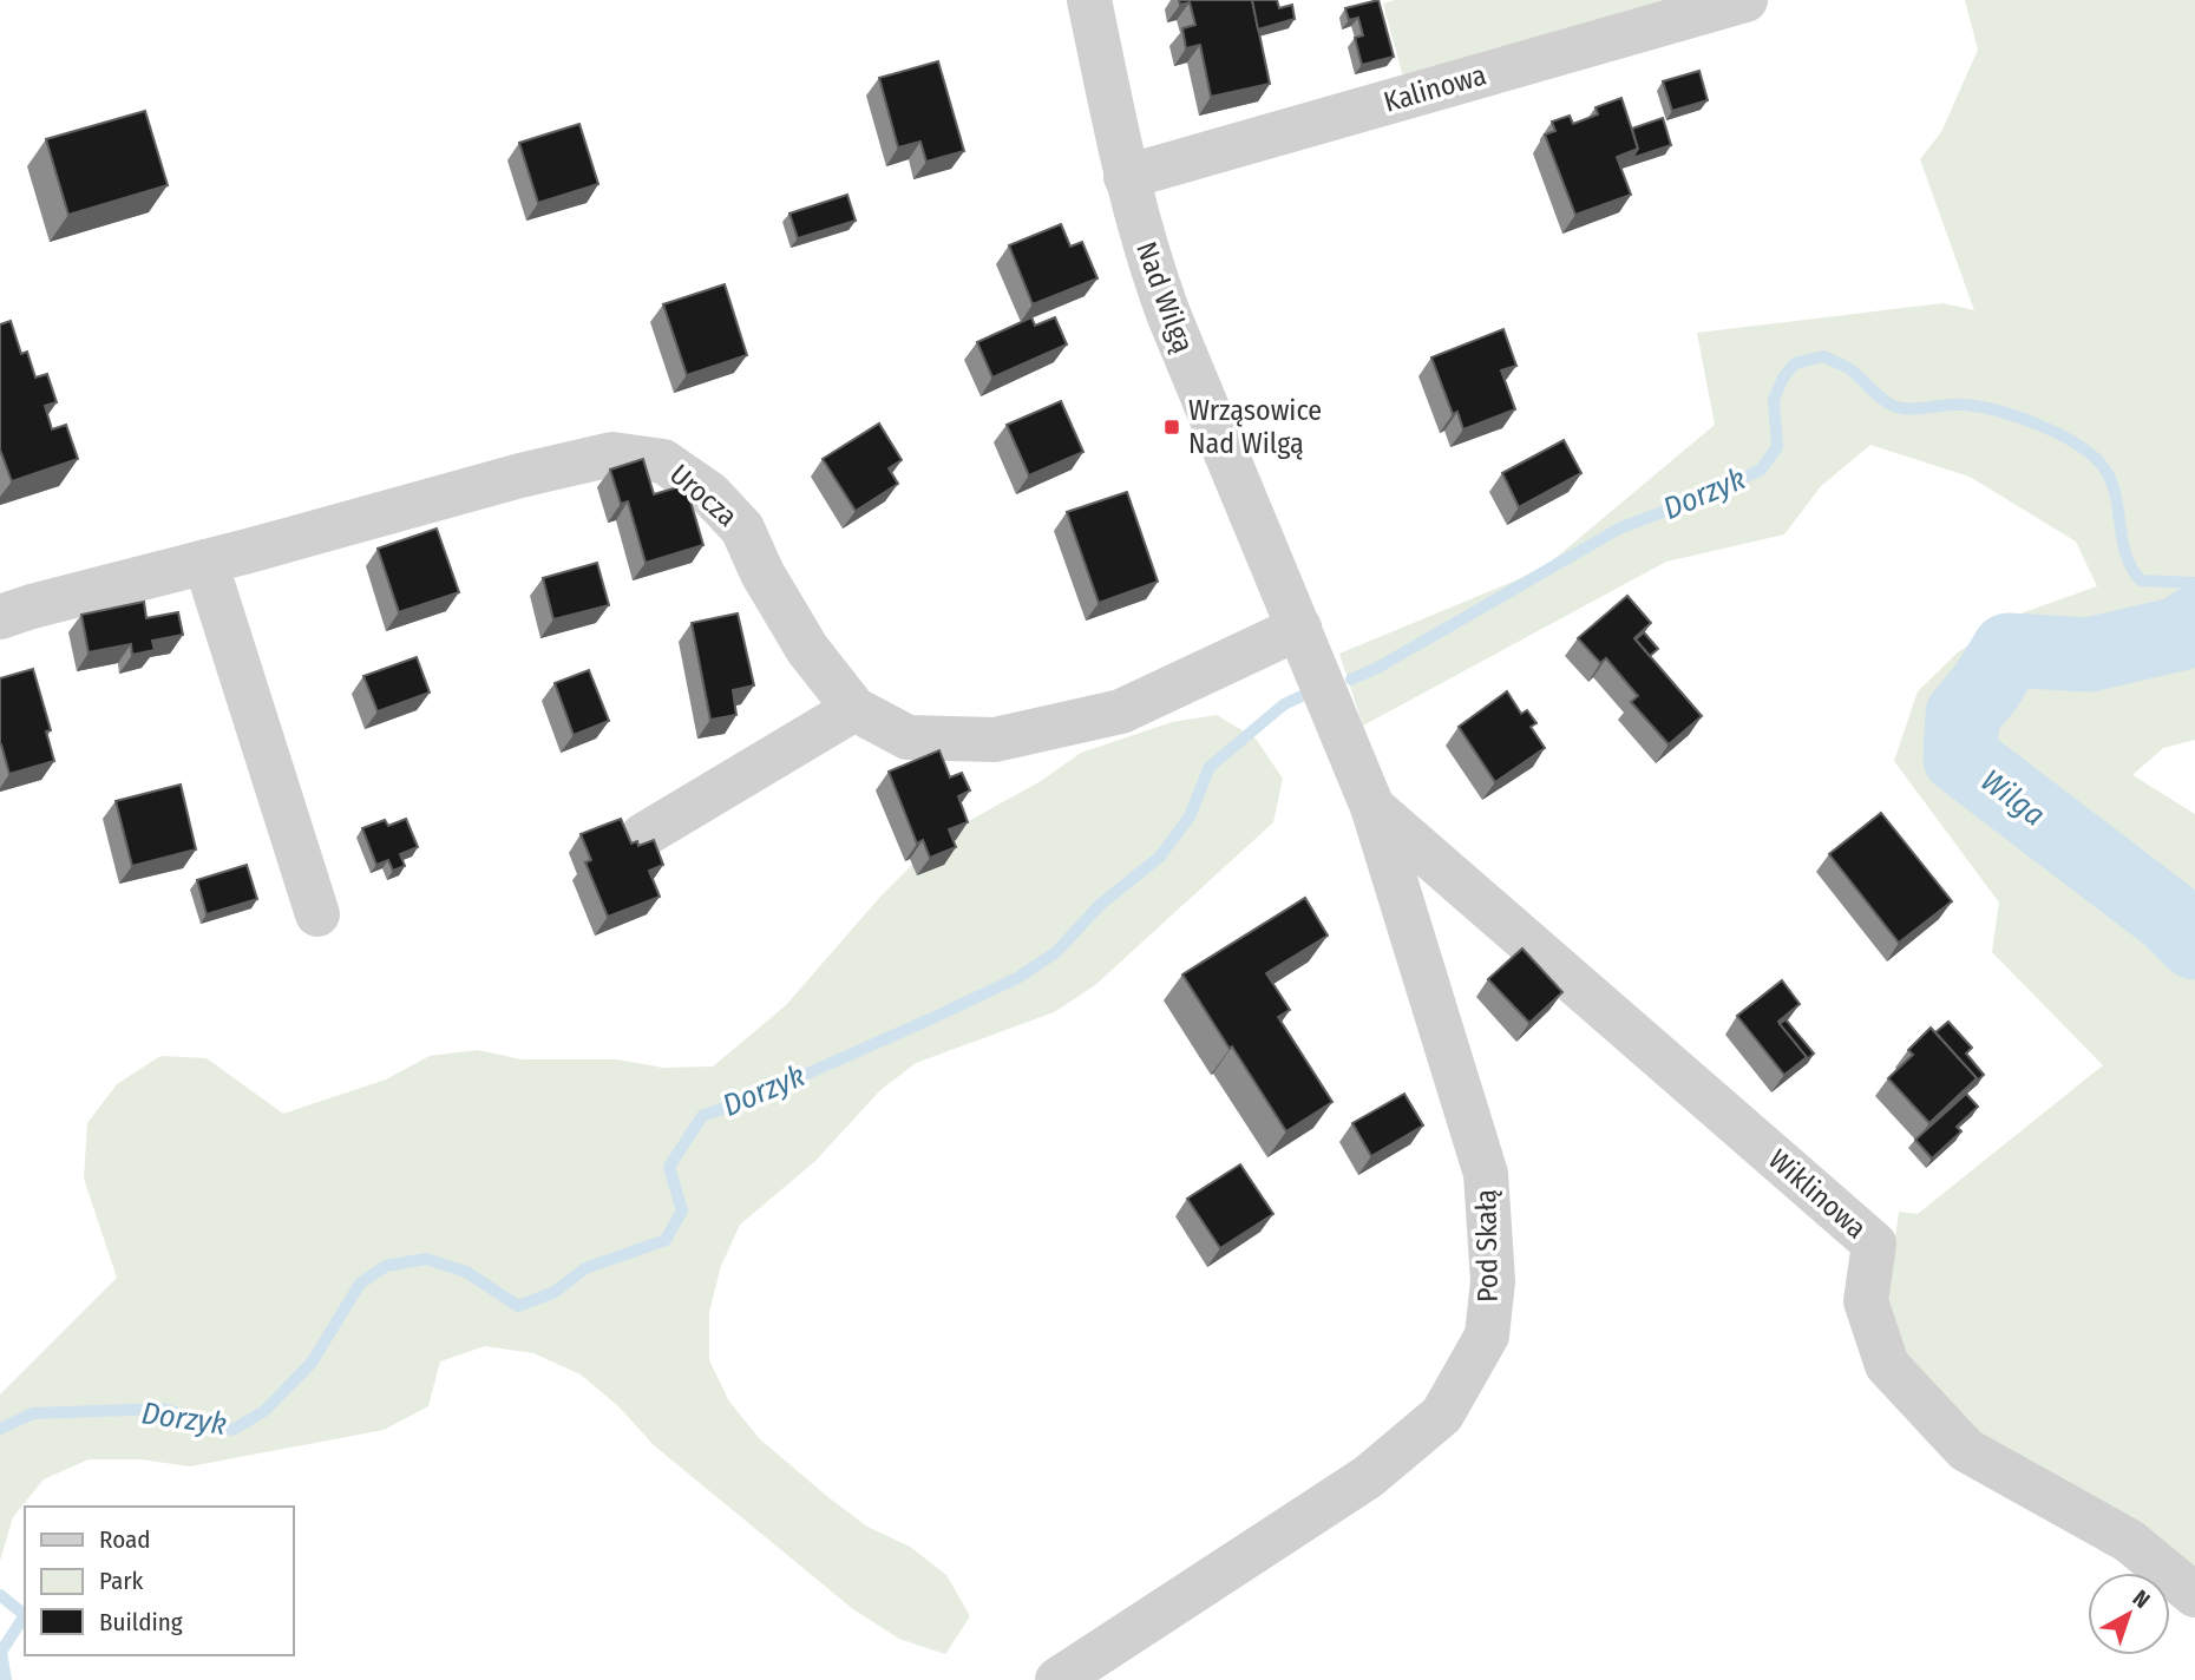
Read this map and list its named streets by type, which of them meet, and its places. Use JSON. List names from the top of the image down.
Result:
{
  "streets": {
    "street": [
      "Kalinowa",
      "Nad Wilgą",
      "Urocza",
      "Wiklinowa",
      "Pod Skałą"
    ]
  },
  "crossings": [
    ["Kalinowa", "Nad Wilgą"],
    ["Nad Wilgą", "Urocza"],
    ["Nad Wilgą", "Pod Skałą"],
    ["Urocza", "Pod Skałą"],
    ["Wiklinowa", "Pod Skałą"]
  ],
  "water": ["Dorzyk", "Wilga"],
  "places": {
    "transit": ["Wrząsowice Nad Wilgą"]
  },
  "legend": ["Road", "Park", "Building"],
  "north": "top right"
}
